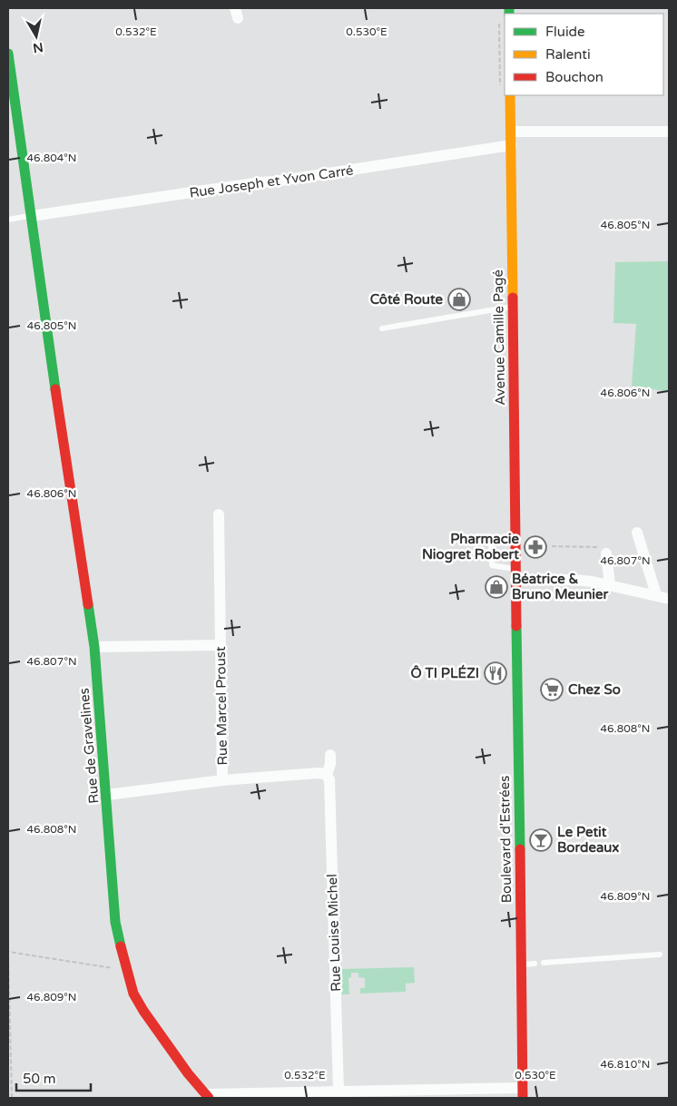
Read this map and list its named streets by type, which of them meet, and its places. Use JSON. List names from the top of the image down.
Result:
{
  "streets": {
    "street": [
      "Rue Joseph et Yvon Carré",
      "Avenue Camille Pagé",
      "Rue Marcel Proust",
      "Rue de Gravelines",
      "Boulevard d'Estrées",
      "Rue Louise Michel"
    ]
  },
  "crossings": [
    ["Rue Joseph et Yvon Carré", "Avenue Camille Pagé"],
    ["Rue Joseph et Yvon Carré", "Rue de Gravelines"],
    ["Avenue Camille Pagé", "Boulevard d'Estrées"],
    ["Rue Marcel Proust", "Rue de Gravelines"]
  ],
  "places": {
    "shop": ["Côté Route", "Béatrice & Bruno Meunier"],
    "pharmacy": ["Pharmacie Niogret Robert"],
    "restaurant": ["Ô TI PLÉZI"],
    "supermarket": ["Chez So"],
    "bar": ["Le Petit Bordeaux"]
  },
  "legend": ["Fluide", "Ralenti", "Bouchon"],
  "scale_bar": "50 m",
  "north": "bottom",
  "coordinates": [
    "0.532°E",
    "0.530°E",
    "46.804°N",
    "46.805°N",
    "46.806°N",
    "46.807°N",
    "46.808°N",
    "46.809°N",
    "46.810°N"
  ]
}
